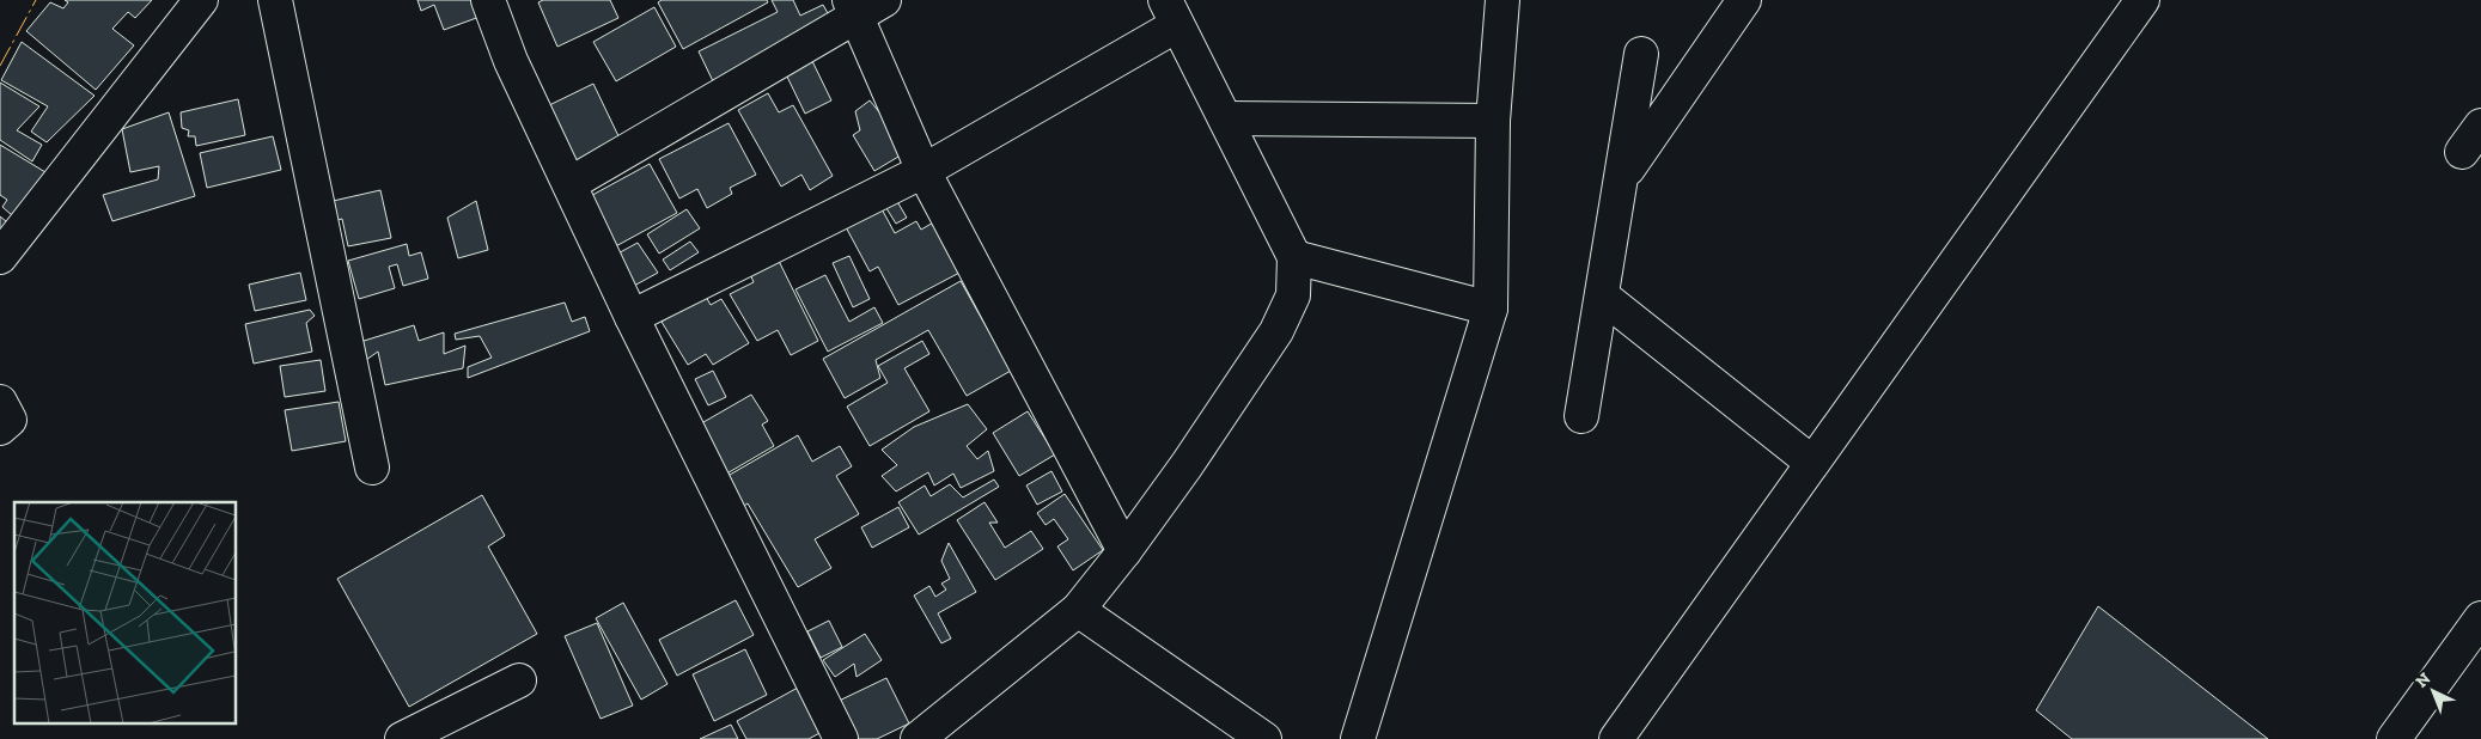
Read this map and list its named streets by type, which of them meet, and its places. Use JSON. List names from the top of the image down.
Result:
{
  "north": "top left"
}
